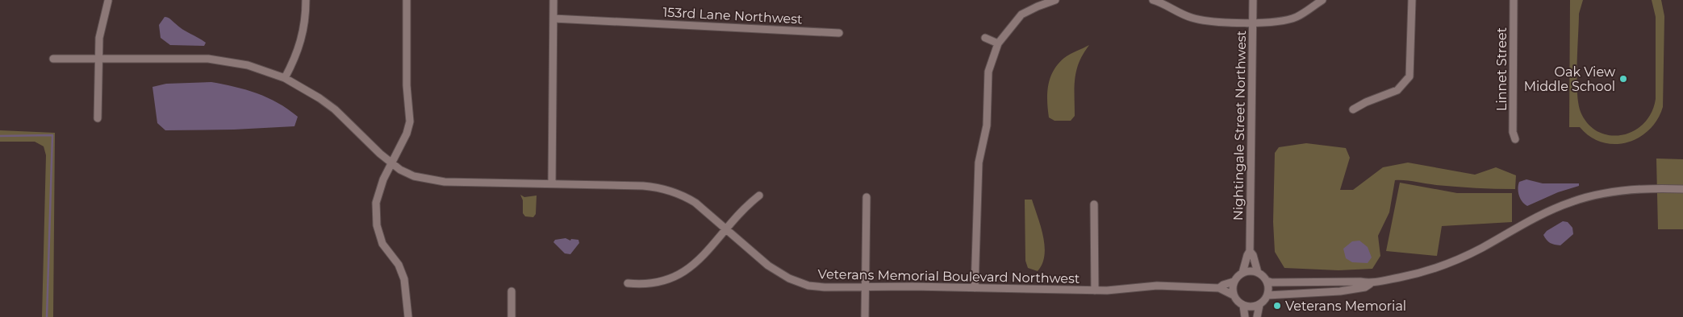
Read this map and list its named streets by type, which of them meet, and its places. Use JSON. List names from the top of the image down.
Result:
{
  "streets": {
    "street": [
      "153rd Lane Northwest",
      "Linnet Street",
      "Nightingale Street Northwest",
      "Veterans Memorial Boulevard Northwest"
    ]
  },
  "crossings": [
    ["Nightingale Street Northwest", "Veterans Memorial Boulevard Northwest"]
  ],
  "places": ["Oak View Middle School", "Veterans Memorial"]
}
